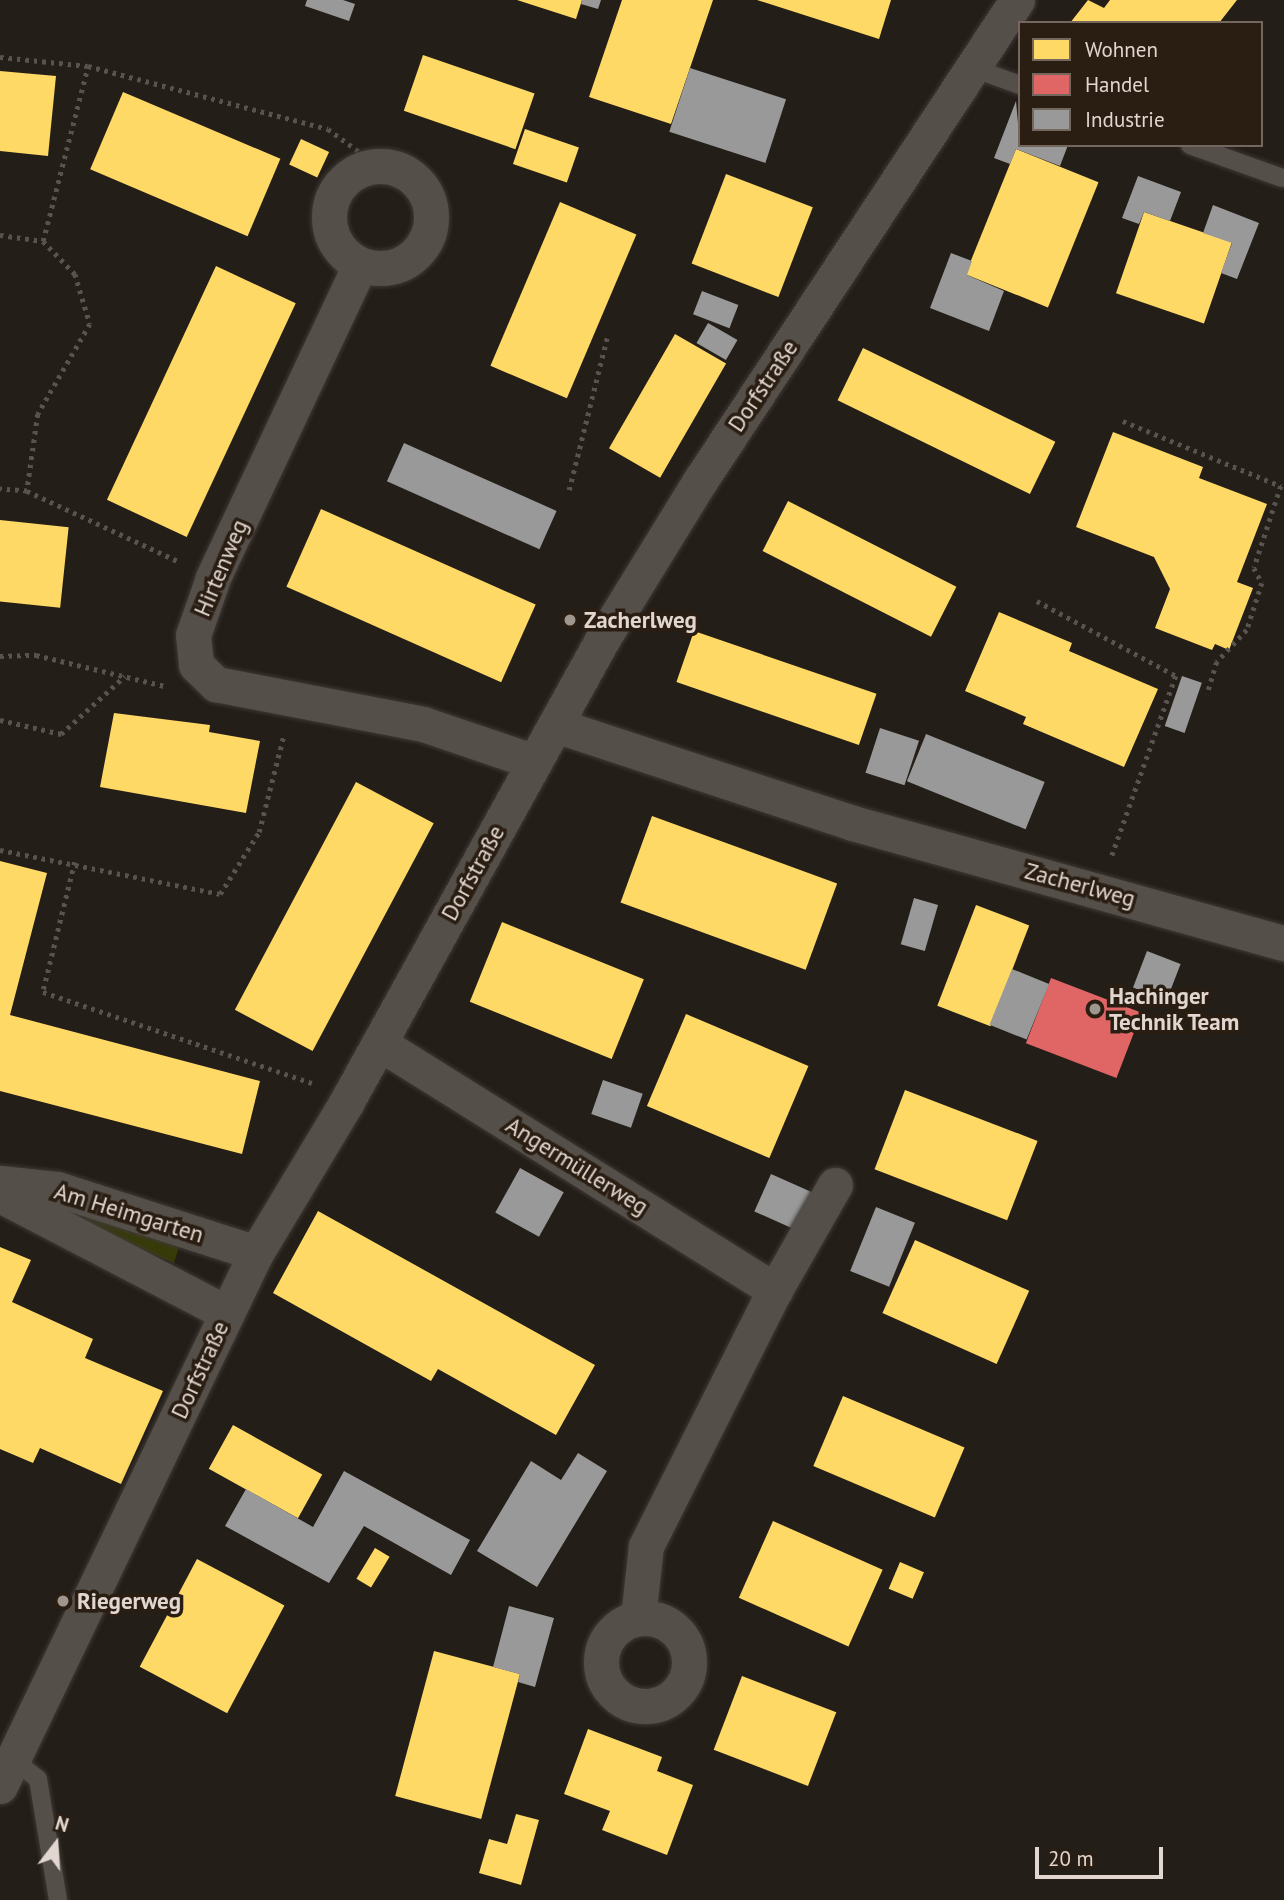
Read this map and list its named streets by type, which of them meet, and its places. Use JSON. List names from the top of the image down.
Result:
{
  "streets": {
    "street": [
      "Dorfstraße",
      "Hirtenweg",
      "Zacherlweg",
      "Angermüllerweg",
      "Am Heimgarten"
    ]
  },
  "crossings": [
    ["Dorfstraße", "Hirtenweg"],
    ["Dorfstraße", "Zacherlweg"],
    ["Dorfstraße", "Angermüllerweg"],
    ["Dorfstraße", "Am Heimgarten"]
  ],
  "places": ["Zacherlweg", "Hachinger Technik Team", "Riegerweg"],
  "legend": ["Wohnen", "Handel", "Industrie"],
  "scale_bar": "20 m",
  "north": "top"
}
